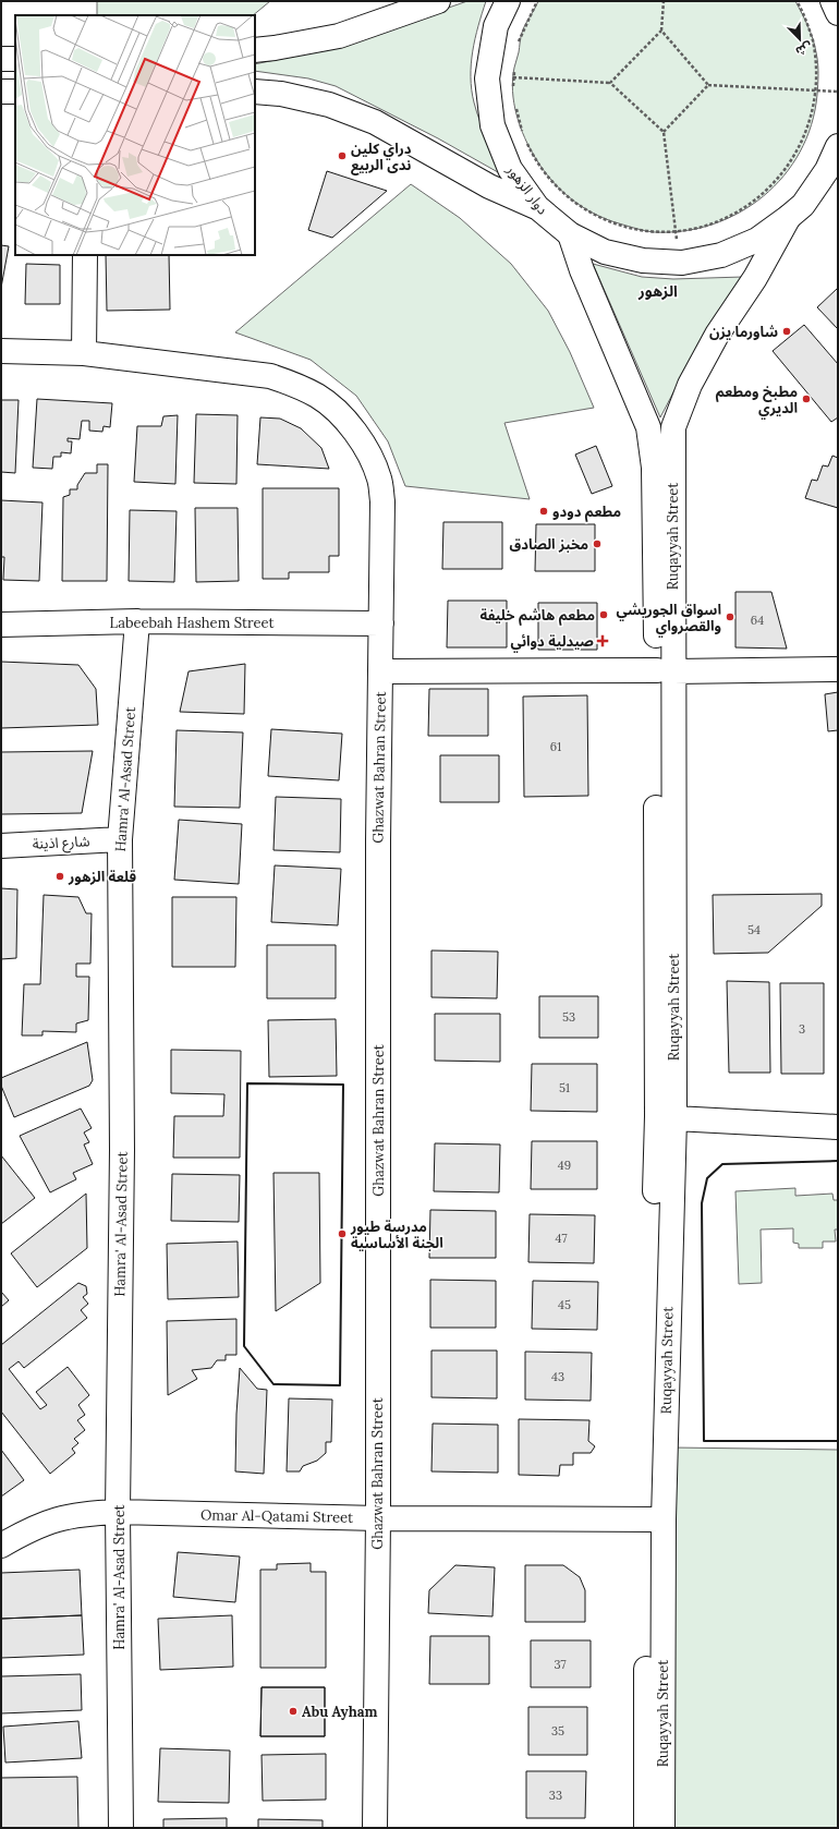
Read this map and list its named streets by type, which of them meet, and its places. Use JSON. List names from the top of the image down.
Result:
{
  "streets": {
    "street": [
      "دوار الزهور",
      "Ruqayyah Street",
      "Labeebah Hashem Street",
      "Ghazwat Bahran Street",
      "Hamra' Al-Asad Street",
      "شارع اذينة",
      "Omar Al-Qatami Street"
    ]
  },
  "crossings": [
    ["دوار الزهور", "Ruqayyah Street"],
    ["Ruqayyah Street", "Omar Al-Qatami Street"],
    ["Labeebah Hashem Street", "Ghazwat Bahran Street"],
    ["Labeebah Hashem Street", "Hamra' Al-Asad Street"],
    ["Ghazwat Bahran Street", "Omar Al-Qatami Street"],
    ["Hamra' Al-Asad Street", "شارع اذينة"],
    ["Hamra' Al-Asad Street", "Omar Al-Qatami Street"]
  ],
  "districts": ["الزهور"],
  "places": {
    "other": [
      "دراي كلين ندى الربيع",
      "شاورما يزن",
      "مطبخ ومطعم الديري",
      "مطعم دودو",
      "مخبز الصادق",
      "مطعم هاشم خليفة",
      "اسواق الجوريشي والقصرواي",
      "قلعة الزهور",
      "مدرسة طيور الجنة الأساسية",
      "Abu Ayham"
    ],
    "health": ["صيدلية دوائي"]
  },
  "house_numbers": [
    "64",
    "61",
    "54",
    "53",
    "3",
    "51",
    "49",
    "47",
    "45",
    "43",
    "37",
    "35",
    "33"
  ],
  "north": "bottom right"
}
